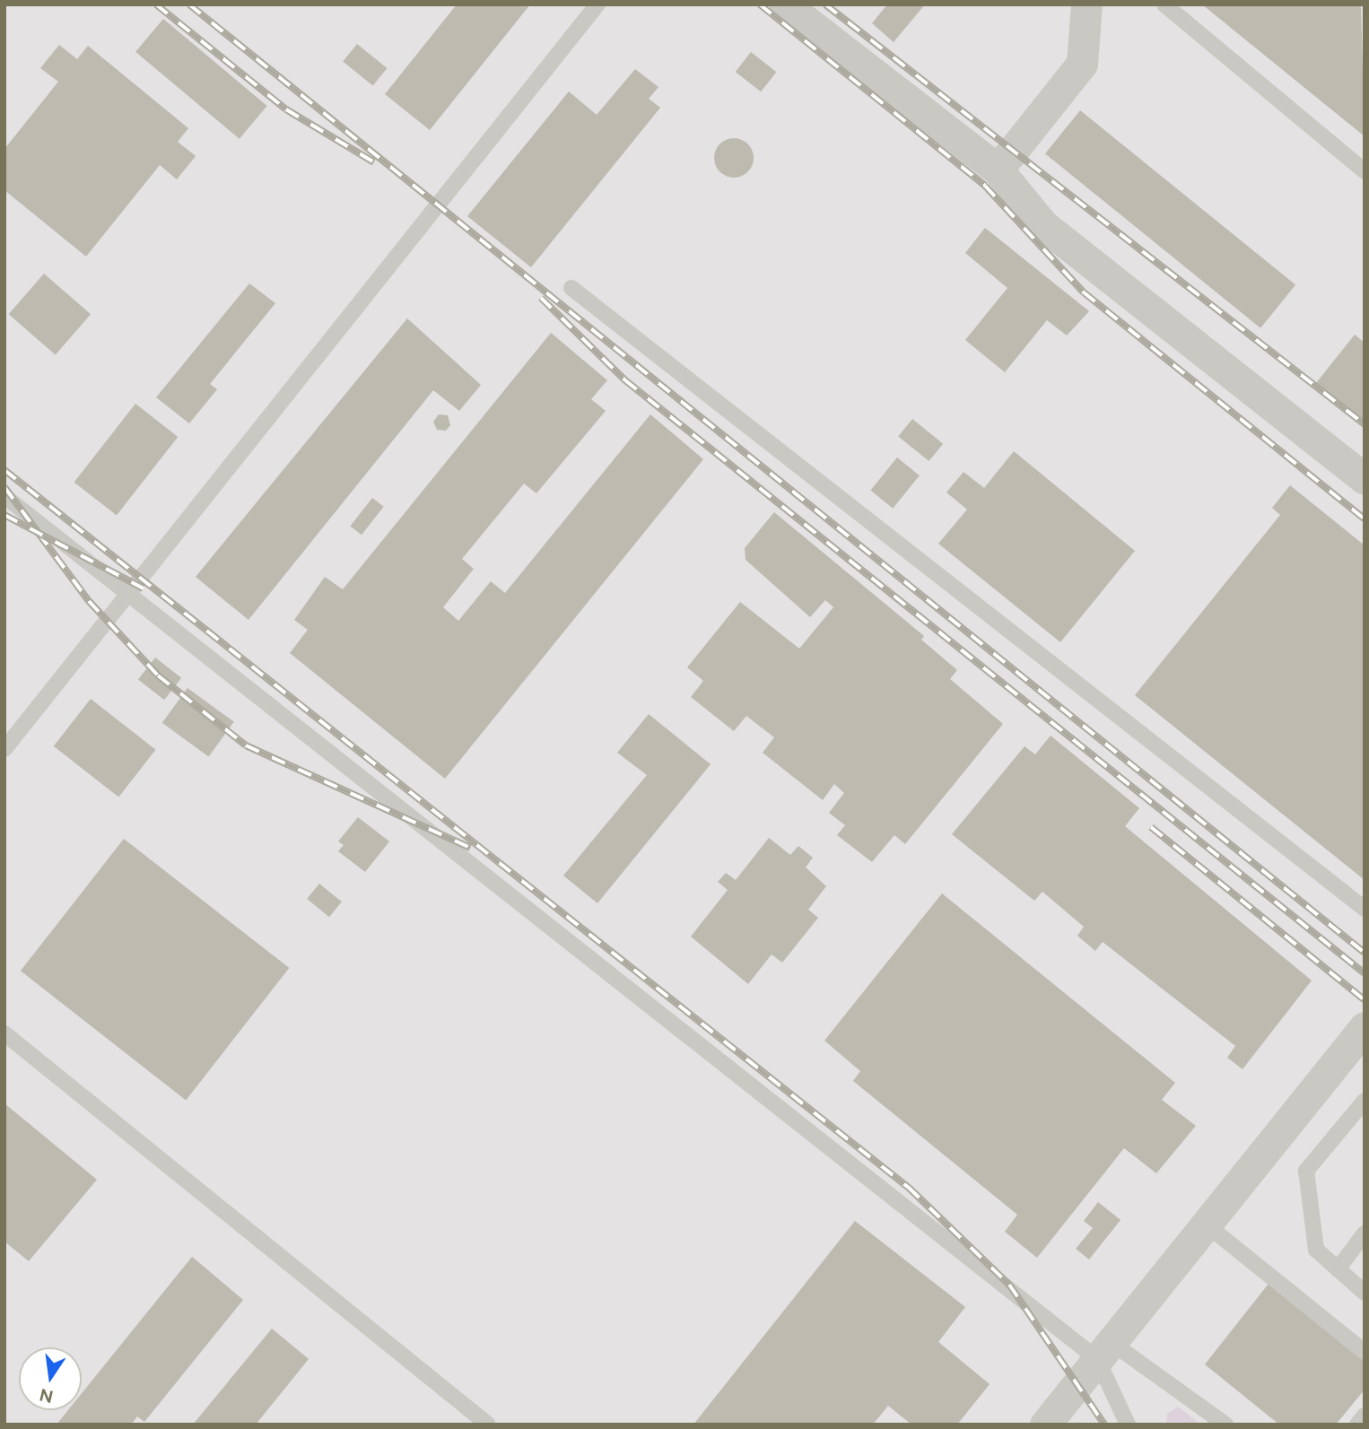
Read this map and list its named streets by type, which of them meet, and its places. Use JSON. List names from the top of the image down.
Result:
{
  "north": "bottom"
}
